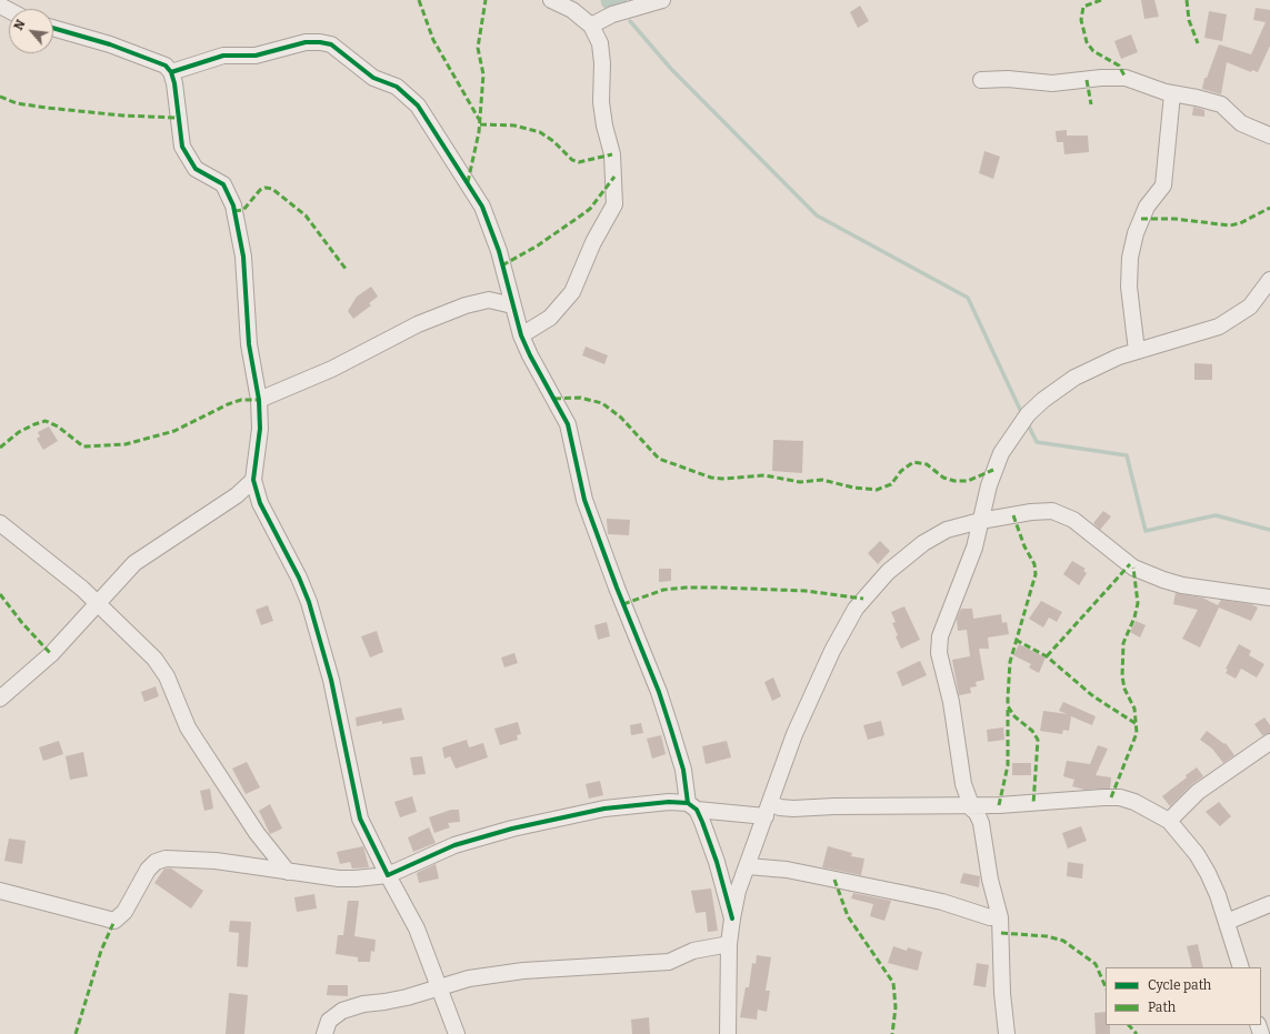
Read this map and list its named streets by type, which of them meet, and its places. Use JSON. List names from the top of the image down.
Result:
{
  "legend": ["Cycle path", "Path"],
  "north": "top left"
}
